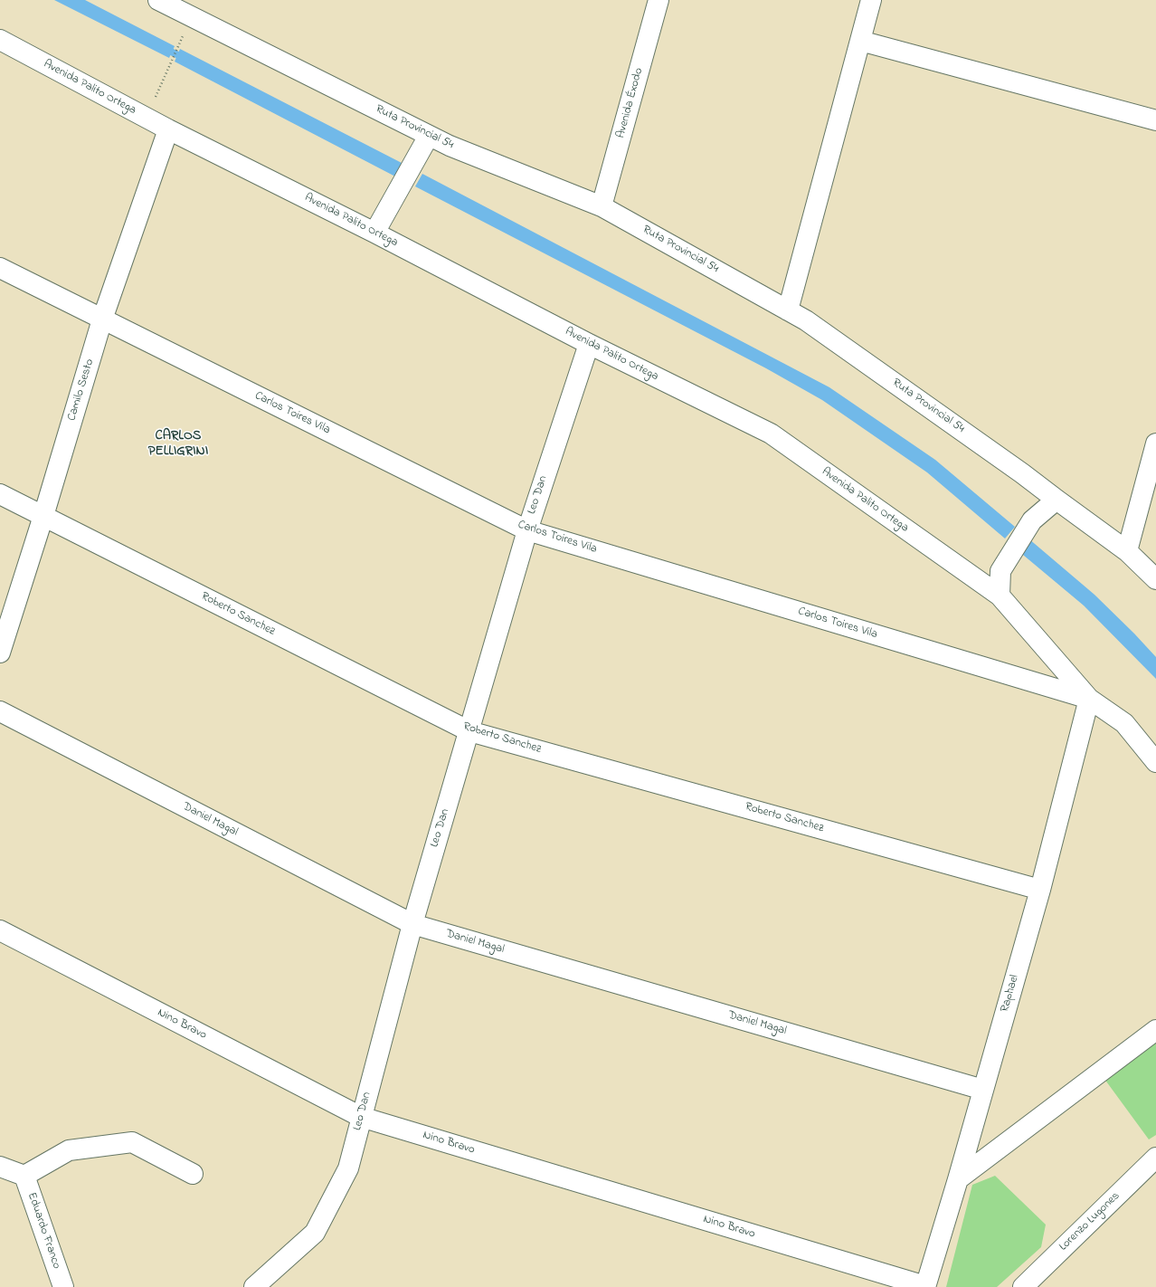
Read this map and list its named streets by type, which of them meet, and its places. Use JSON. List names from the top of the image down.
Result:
{
  "streets": {
    "street": [
      "Avenida Palito Ortega",
      "Avenida Éxodo",
      "Ruta Provincial 54",
      "Camilo Sesto",
      "Carlos Toires Vila",
      "Leo Dan",
      "Roberto Sanchez",
      "Daniel Magal",
      "Raphael",
      "Nino Bravo",
      "Lorenzo Lugones",
      "Eduardo Franco"
    ]
  },
  "crossings": [
    ["Avenida Palito Ortega", "Camilo Sesto"],
    ["Avenida Palito Ortega", "Carlos Toires Vila"],
    ["Avenida Palito Ortega", "Leo Dan"],
    ["Avenida Palito Ortega", "Raphael"],
    ["Avenida Éxodo", "Ruta Provincial 54"],
    ["Camilo Sesto", "Carlos Toires Vila"],
    ["Camilo Sesto", "Roberto Sanchez"],
    ["Carlos Toires Vila", "Leo Dan"],
    ["Carlos Toires Vila", "Raphael"],
    ["Leo Dan", "Roberto Sanchez"],
    ["Leo Dan", "Daniel Magal"],
    ["Leo Dan", "Nino Bravo"],
    ["Roberto Sanchez", "Raphael"],
    ["Daniel Magal", "Raphael"],
    ["Raphael", "Nino Bravo"]
  ],
  "districts": ["CARLOS PELLIGRINI"]
}
